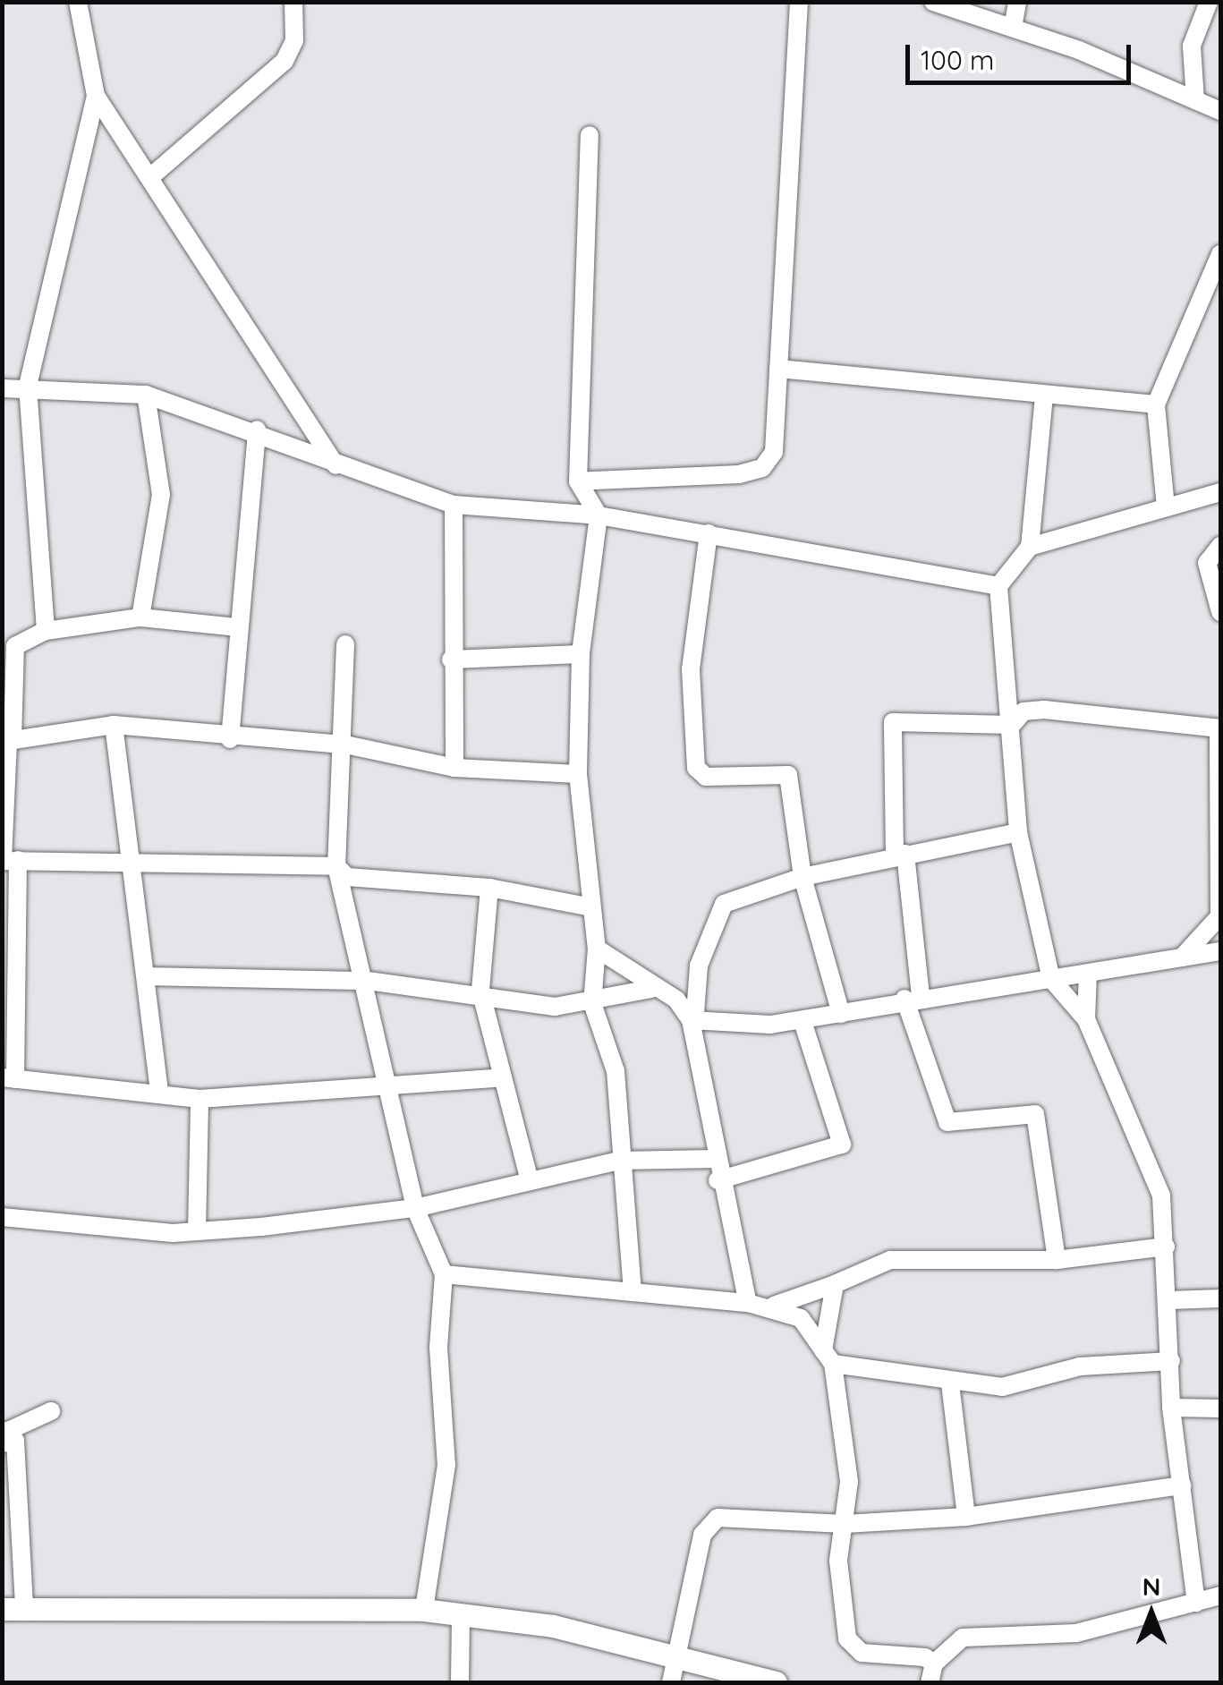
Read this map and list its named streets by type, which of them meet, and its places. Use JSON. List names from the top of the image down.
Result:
{
  "scale_bar": "100 m",
  "north": "top"
}
